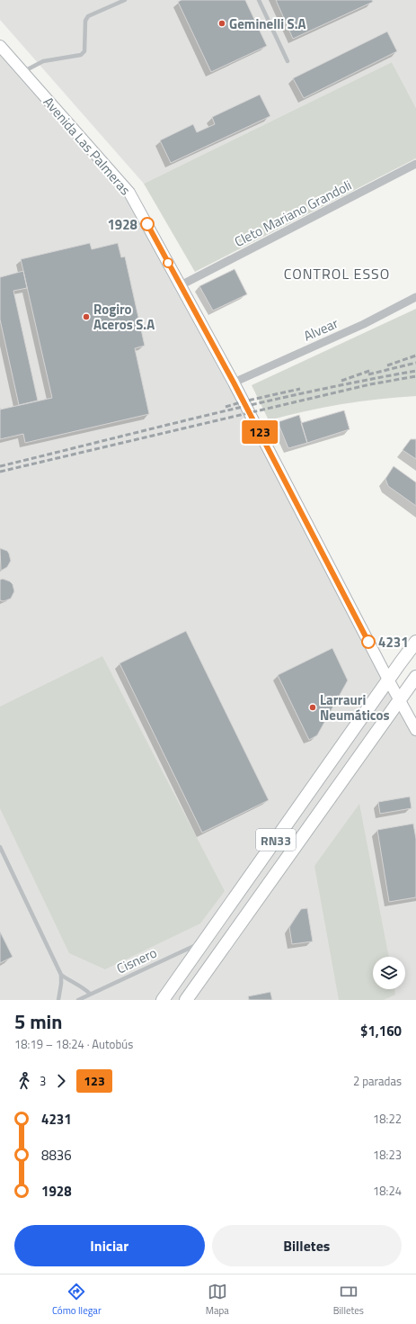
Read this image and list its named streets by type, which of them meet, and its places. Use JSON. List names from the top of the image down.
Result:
{
  "streets": {
    "main road": ["Avenida Las Palmeras", "RN33"],
    "street": ["Cleto Mariano Grandoli", "Alvear"],
    "lane": ["Cisnero"]
  },
  "crossings": [
    ["Avenida Las Palmeras", "Cleto Mariano Grandoli"],
    ["Avenida Las Palmeras", "Alvear"],
    ["Avenida Las Palmeras", "RN33"],
    ["RN33", "Cisnero"]
  ],
  "districts": ["CONTROL ESSO"],
  "places": [
    "Geminelli S.A",
    "1928",
    "Rogiro Aceros S.A",
    "4231",
    "Larrauri Neumáticos"
  ],
  "lines": ["bus line 123"],
  "page": {
    "on_map": "123",
    "heading": ["5 min", "18:19 – 18:24 · Autobús", "$1,160"],
    "legs": ["3", "123", "2 paradas"],
    "list": [
      {
        "name": "4231",
        "value": "18:22"
      },
      {
        "name": "8836",
        "value": "18:23"
      },
      {
        "name": "1928",
        "value": "18:24"
      }
    ],
    "buttons": ["Iniciar", "Billetes"],
    "tabs": ["Cómo llegar", "Mapa", "Billetes"]
  }
}
